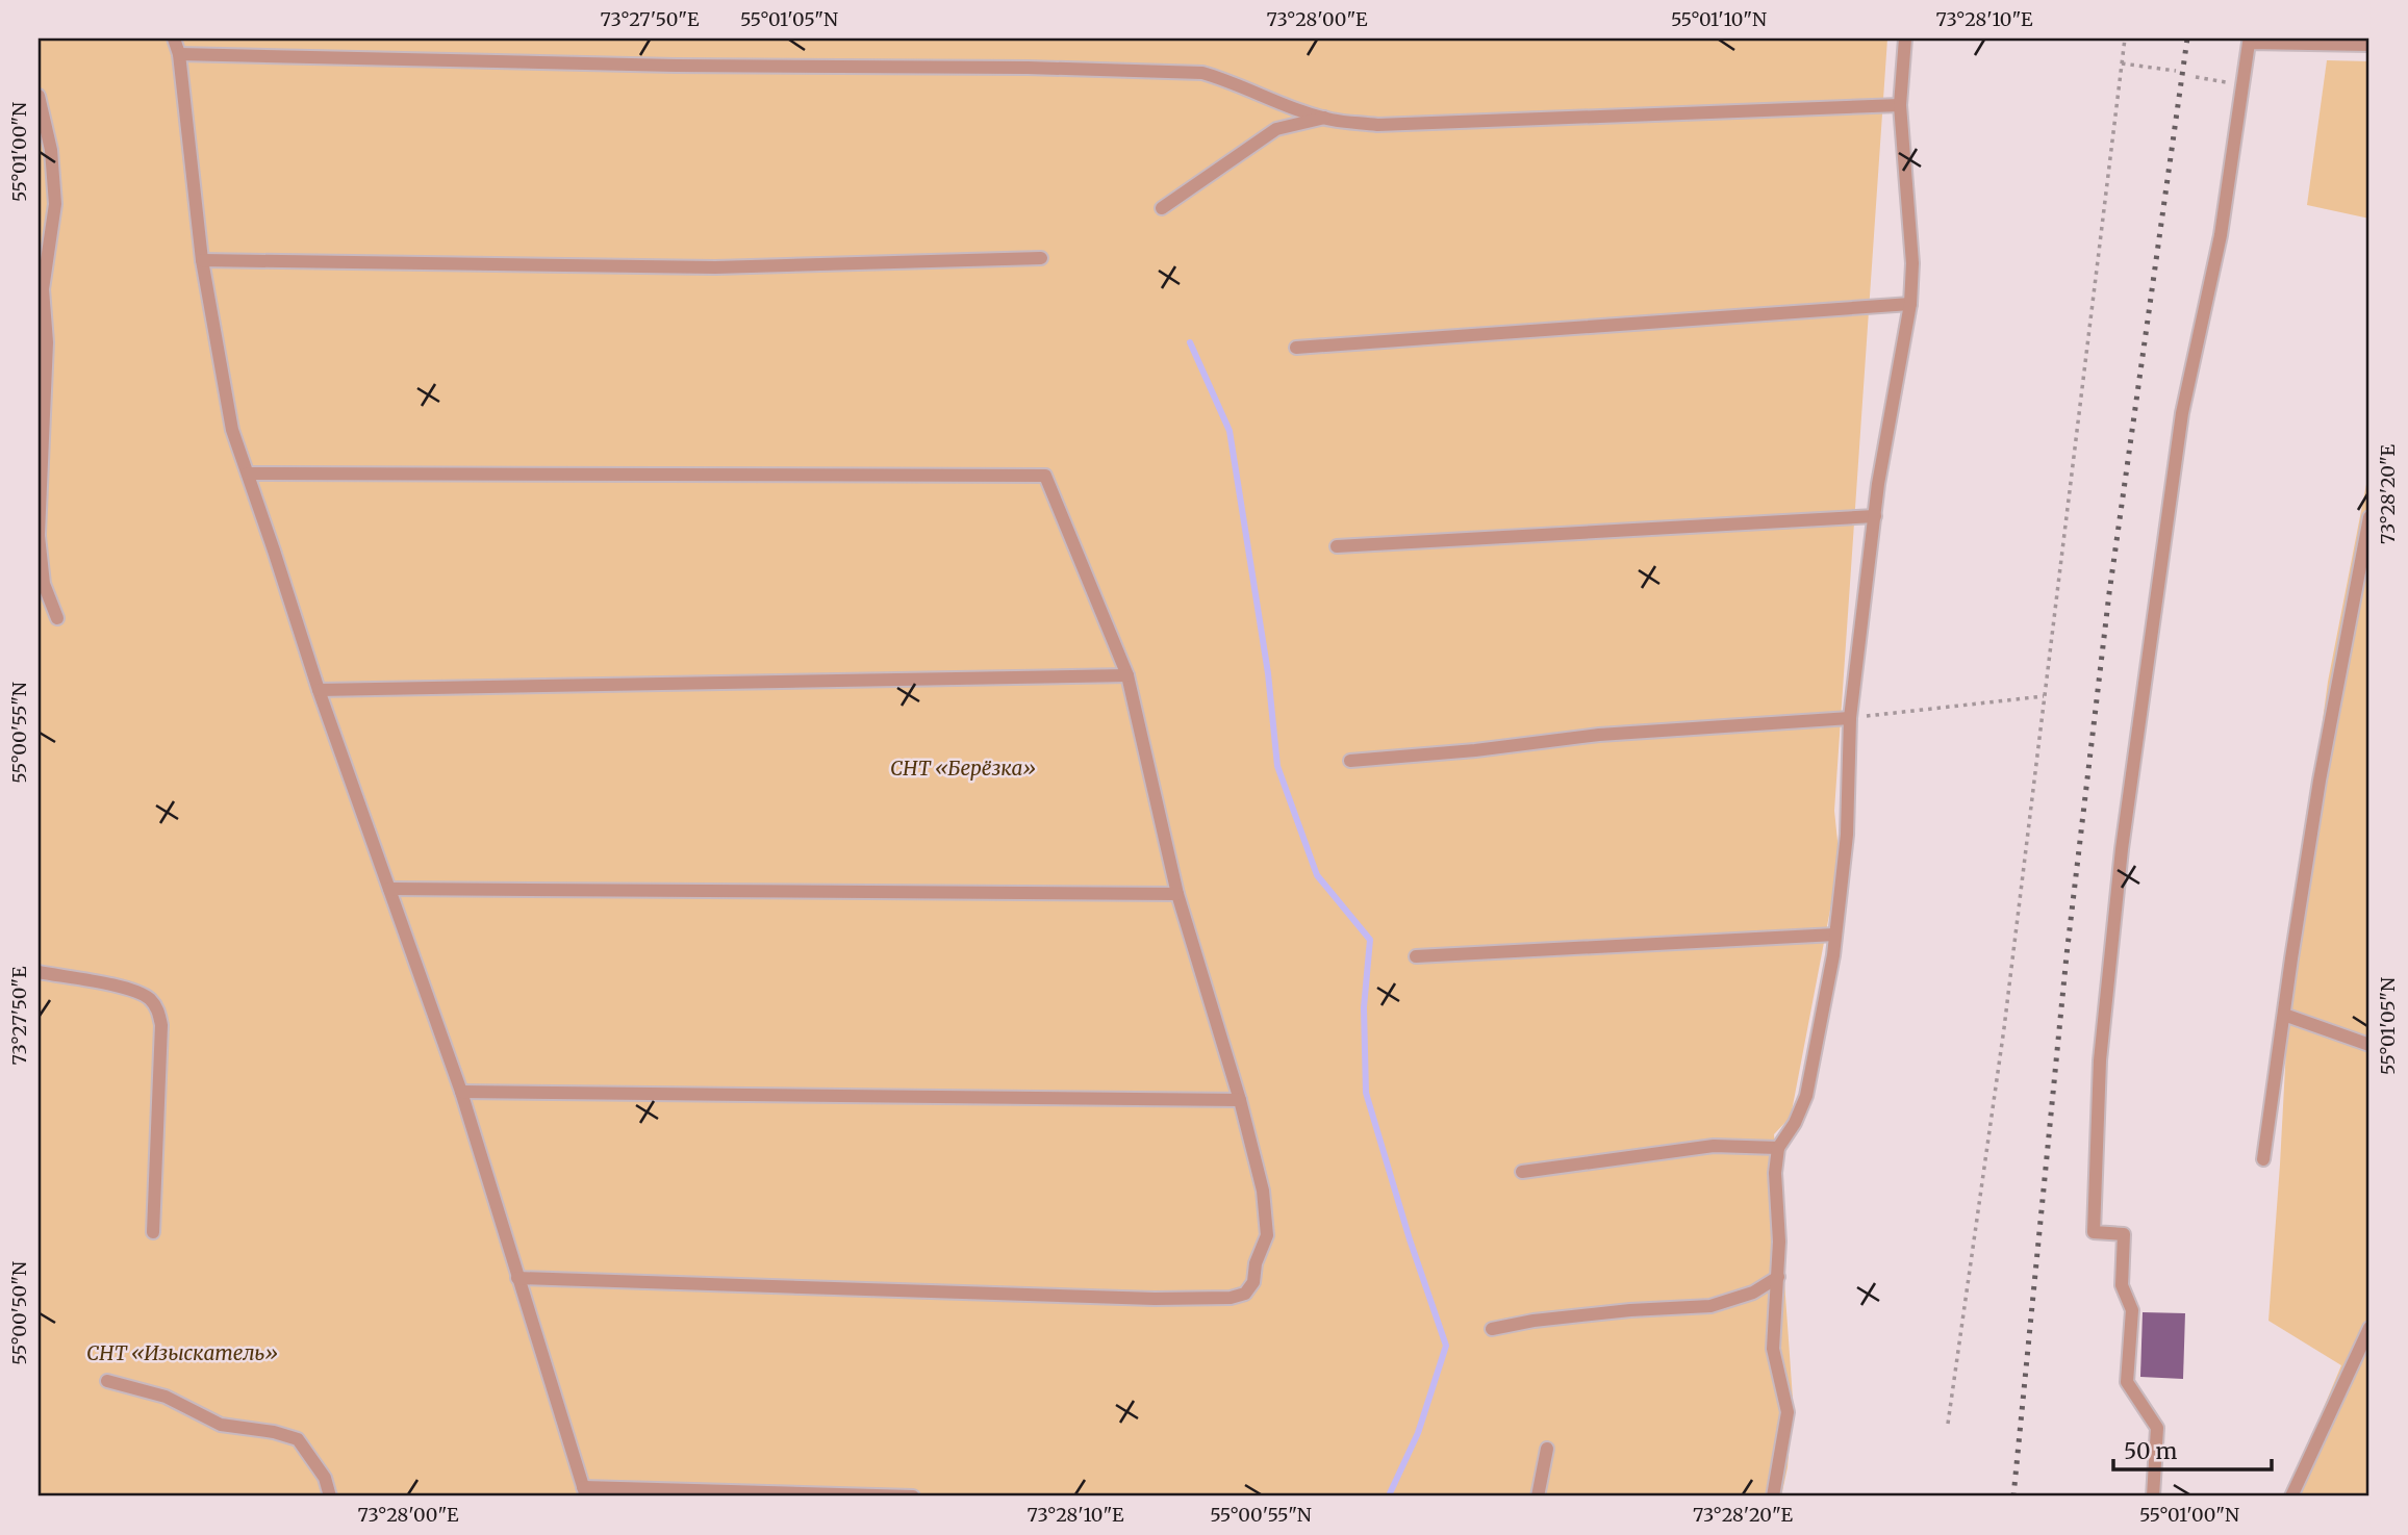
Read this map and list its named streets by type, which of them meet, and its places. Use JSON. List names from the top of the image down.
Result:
{
  "parks": ["СНТ «Берёзка»", "СНТ «Изыскатель»"],
  "scale_bar": "50 m",
  "coordinates": [
    "73°27'50\"E",
    "55°01'05\"N",
    "73°28'00\"E",
    "55°01'10\"N",
    "73°28'10\"E",
    "55°01'00\"N",
    "73°28'20\"E",
    "55°00'55\"N",
    "55°00'50\"N"
  ]
}
